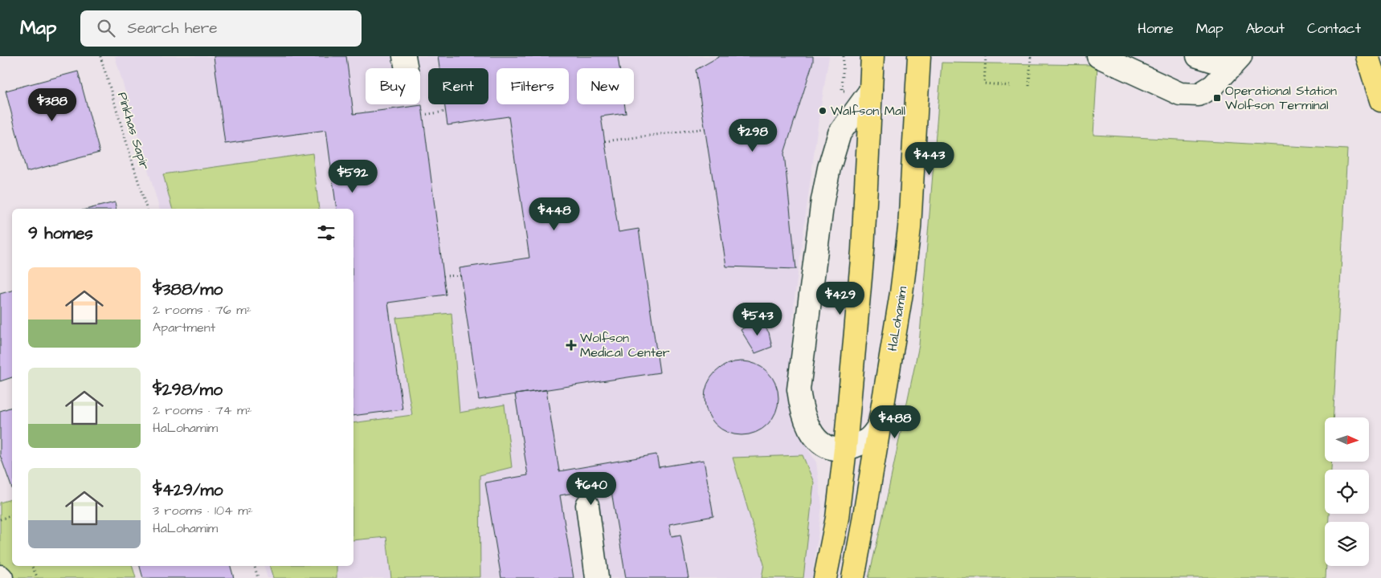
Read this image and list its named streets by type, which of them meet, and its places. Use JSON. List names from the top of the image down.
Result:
{
  "streets": {
    "main road": ["HaLohamim"],
    "path": ["Pinkhas Sapir"]
  },
  "places": {
    "transit": ["Operational Station Wolfson Terminal"],
    "other": ["Walfson Mall"],
    "health": ["Wolfson Medical Center"]
  },
  "north": "right",
  "page": {
    "header": "Map",
    "search": "Search here",
    "nav": [
      "Home",
      "Map",
      "About",
      "Contact"
    ],
    "chip": [
      "Buy",
      "Rent",
      "Filters",
      "New"
    ],
    "price": [
      "$388",
      "$298",
      "$443",
      "$592",
      "$448",
      "$429",
      "$543",
      "$488",
      "$640"
    ],
    "heading": "9 homes",
    "list": [
      {
        "name": "$388/mo",
        "note": "2 rooms · 76 m² · Apartment"
      },
      {
        "name": "$298/mo",
        "note": "2 rooms · 74 m² · HaLohamim"
      },
      {
        "name": "$429/mo",
        "note": "3 rooms · 104 m² · HaLohamim"
      }
    ]
  }
}
